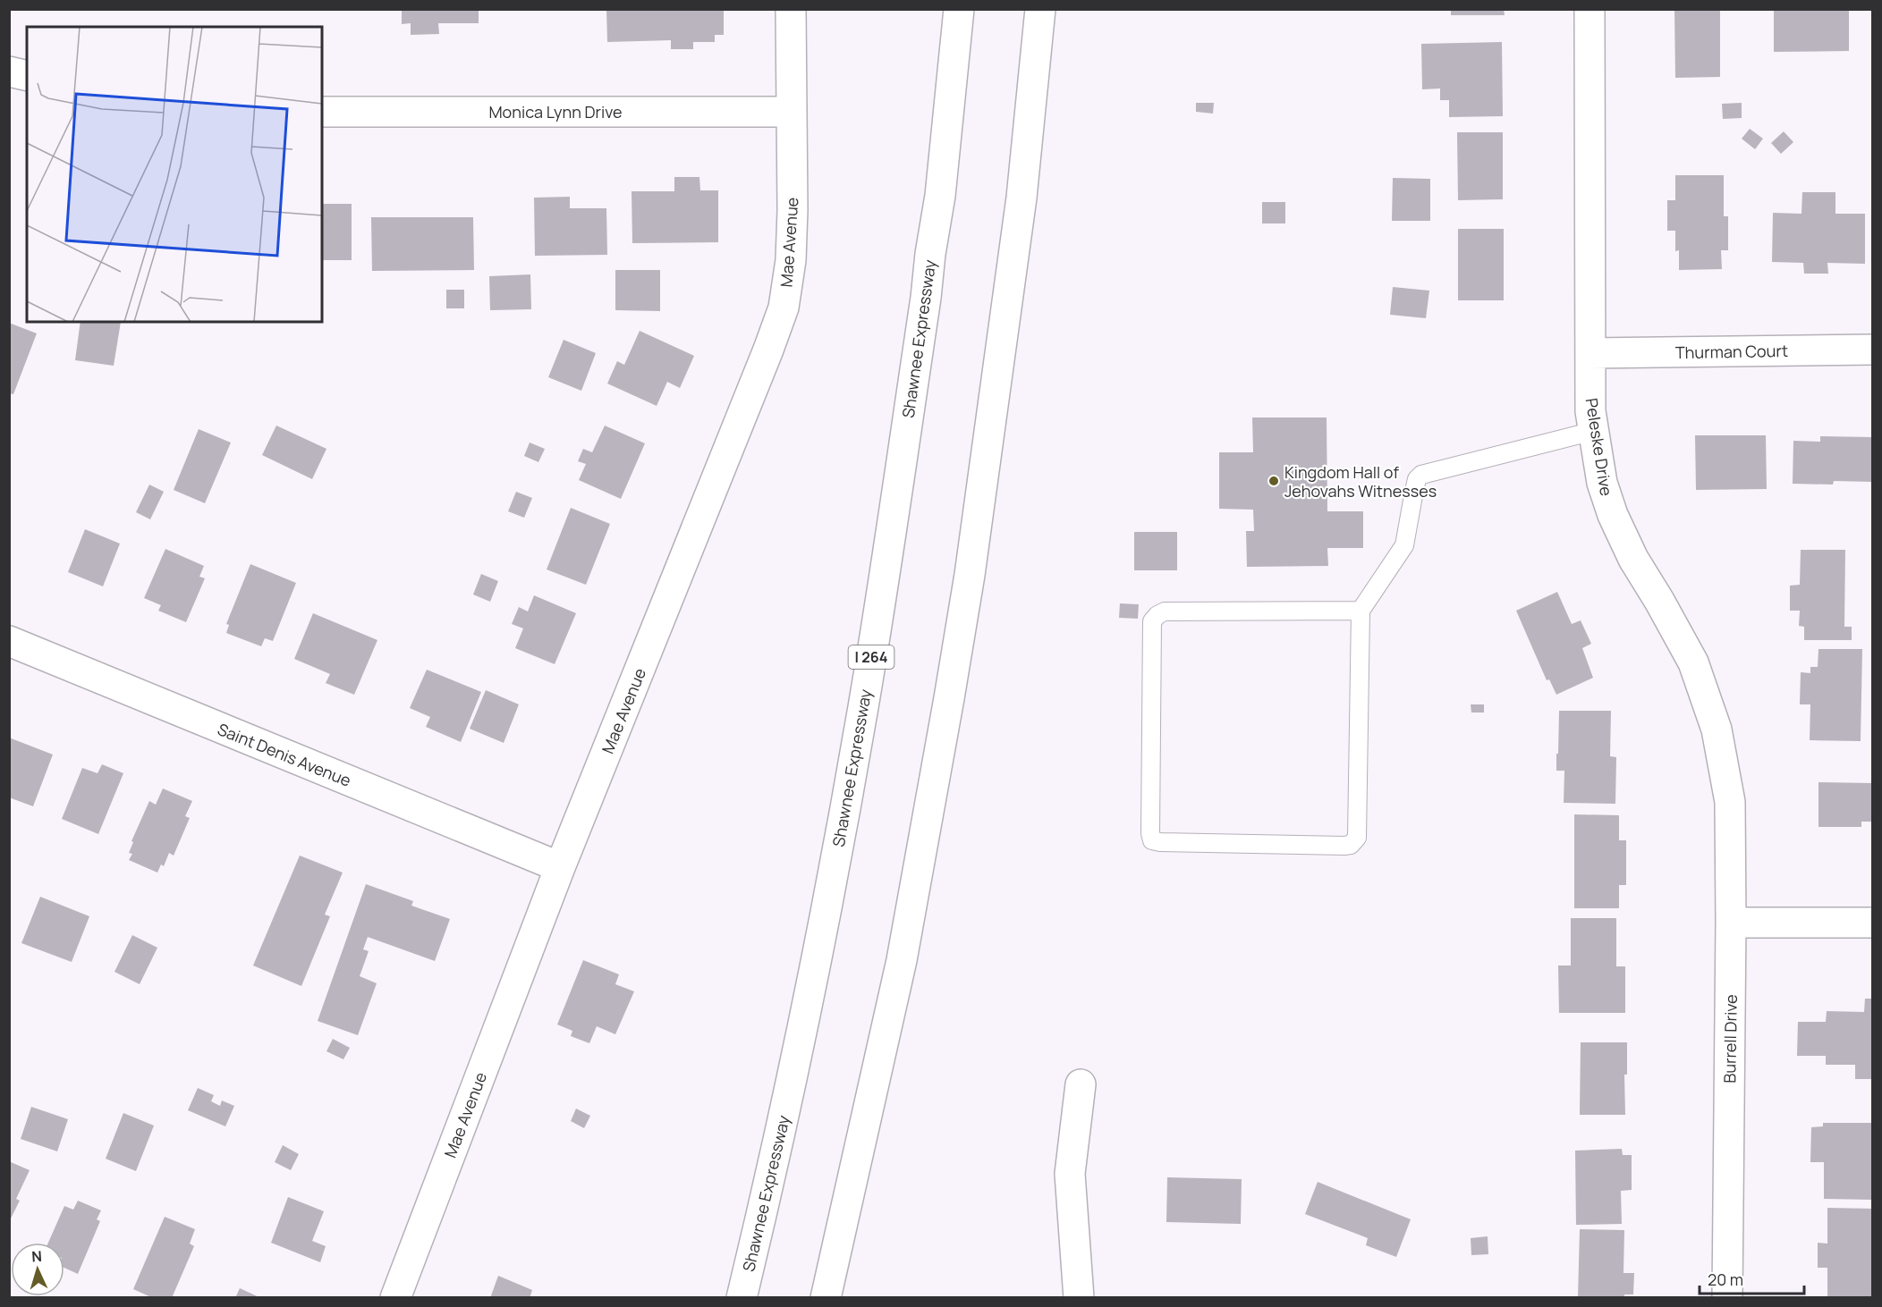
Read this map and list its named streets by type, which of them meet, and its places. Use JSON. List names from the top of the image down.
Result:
{
  "streets": {
    "main road": [
      "Monica Lynn Drive",
      "Mae Avenue",
      "Shawnee Expressway",
      "Thurman Court",
      "Peleske Drive",
      "I 264",
      "Saint Denis Avenue",
      "Burrell Drive"
    ]
  },
  "crossings": [
    ["Monica Lynn Drive", "Mae Avenue"],
    ["Mae Avenue", "Saint Denis Avenue"],
    ["Thurman Court", "Peleske Drive"],
    ["Peleske Drive", "Burrell Drive"]
  ],
  "places": ["Kingdom Hall of Jehovahs Witnesses"],
  "scale_bar": "20 m",
  "north": "top"
}
